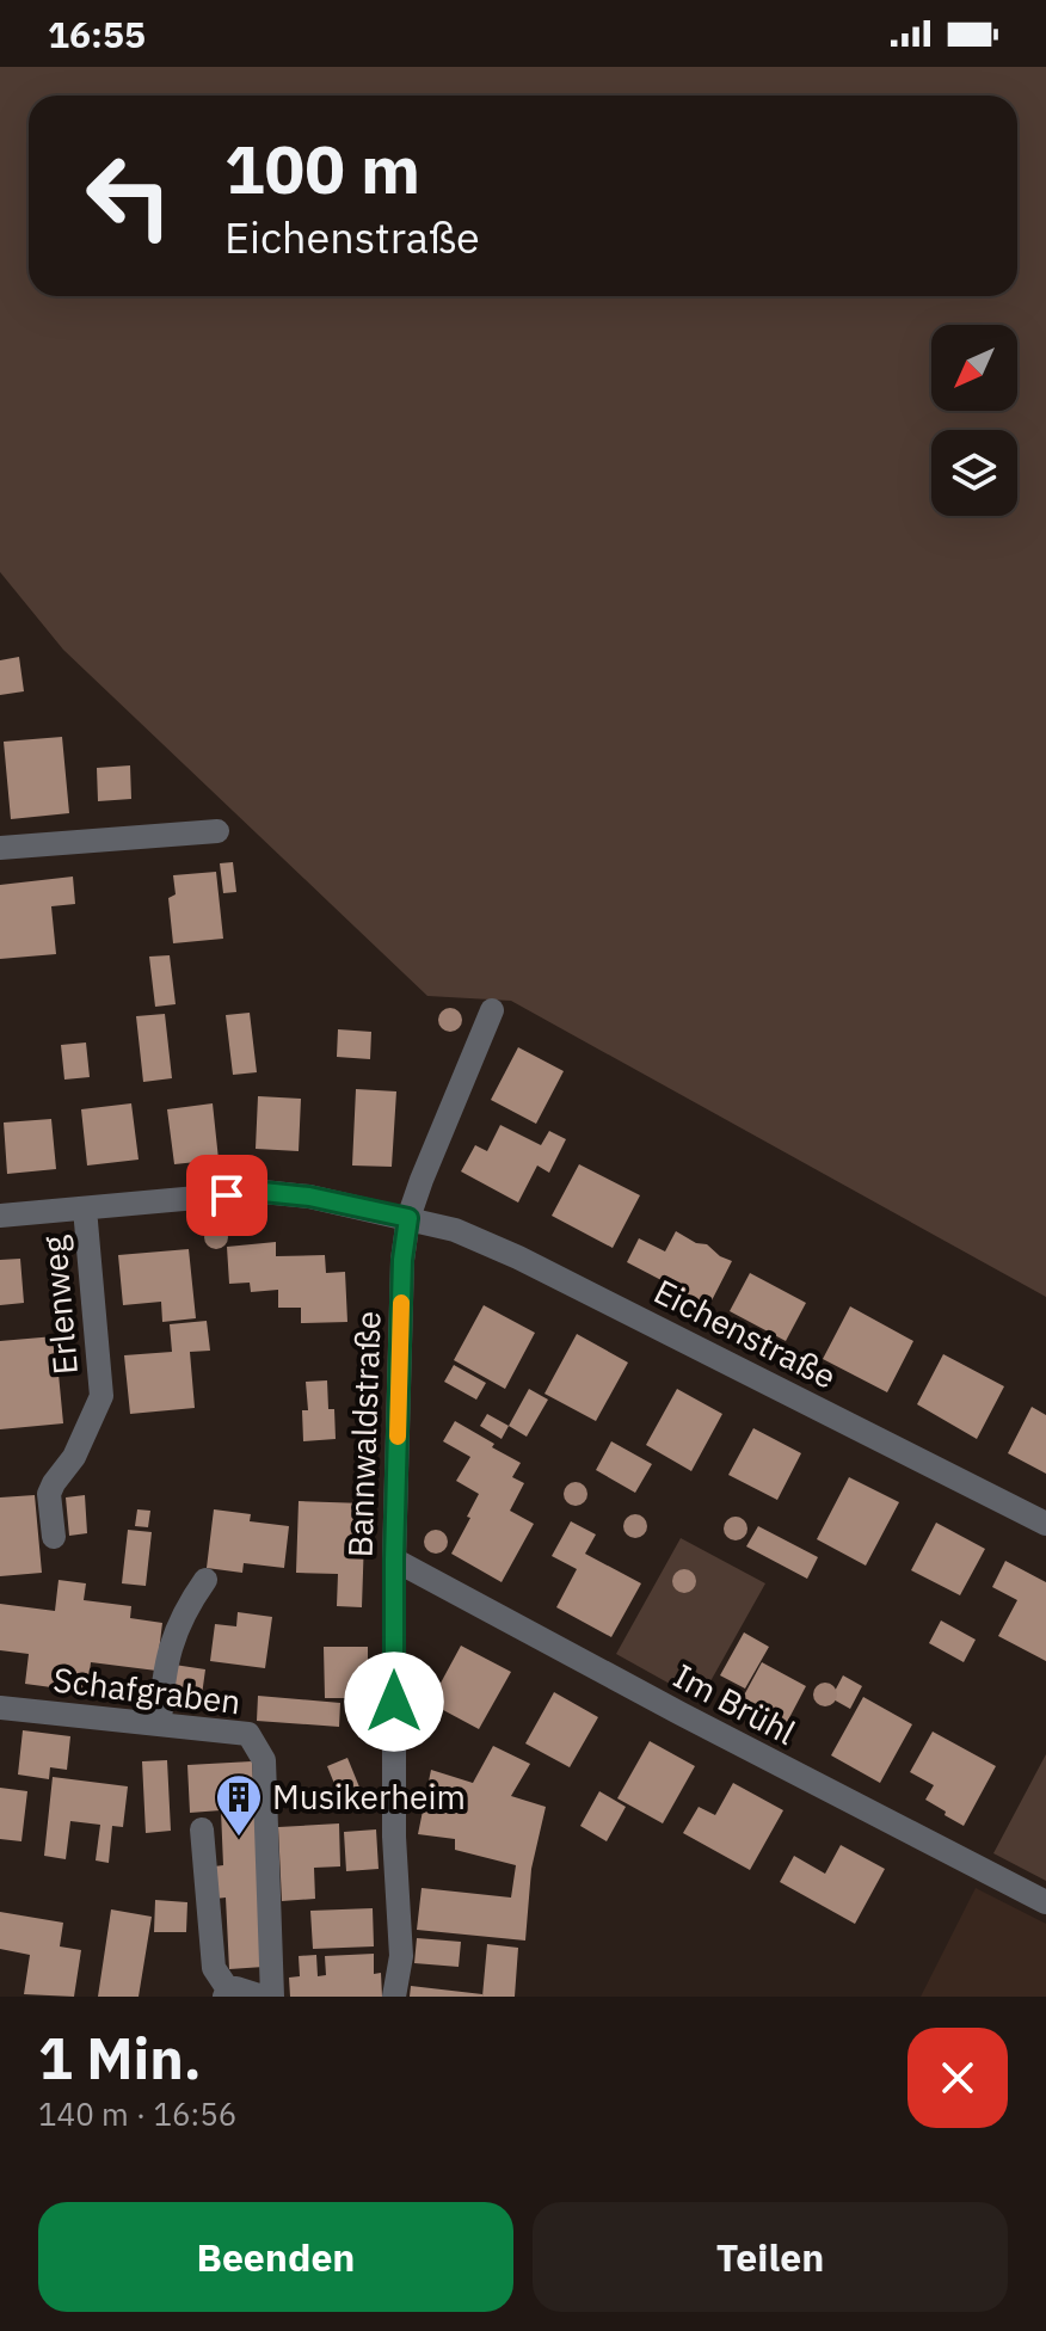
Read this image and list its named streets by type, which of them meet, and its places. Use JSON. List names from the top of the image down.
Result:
{
  "streets": {
    "street": [
      "Erlenweg",
      "Eichenstraße",
      "Bannwaldstraße",
      "Schafgraben",
      "Im Brühl"
    ]
  },
  "crossings": [
    ["Erlenweg", "Eichenstraße"],
    ["Eichenstraße", "Bannwaldstraße"],
    ["Bannwaldstraße", "Im Brühl"]
  ],
  "places": {
    "building": ["Musikerheim"]
  },
  "north": "bottom left",
  "page": {
    "status": "16:55",
    "turn": ["100 m", "Eichenstraße"],
    "heading": ["1 Min.", "140 m · 16:56"],
    "buttons": ["Beenden", "Teilen"]
  }
}
